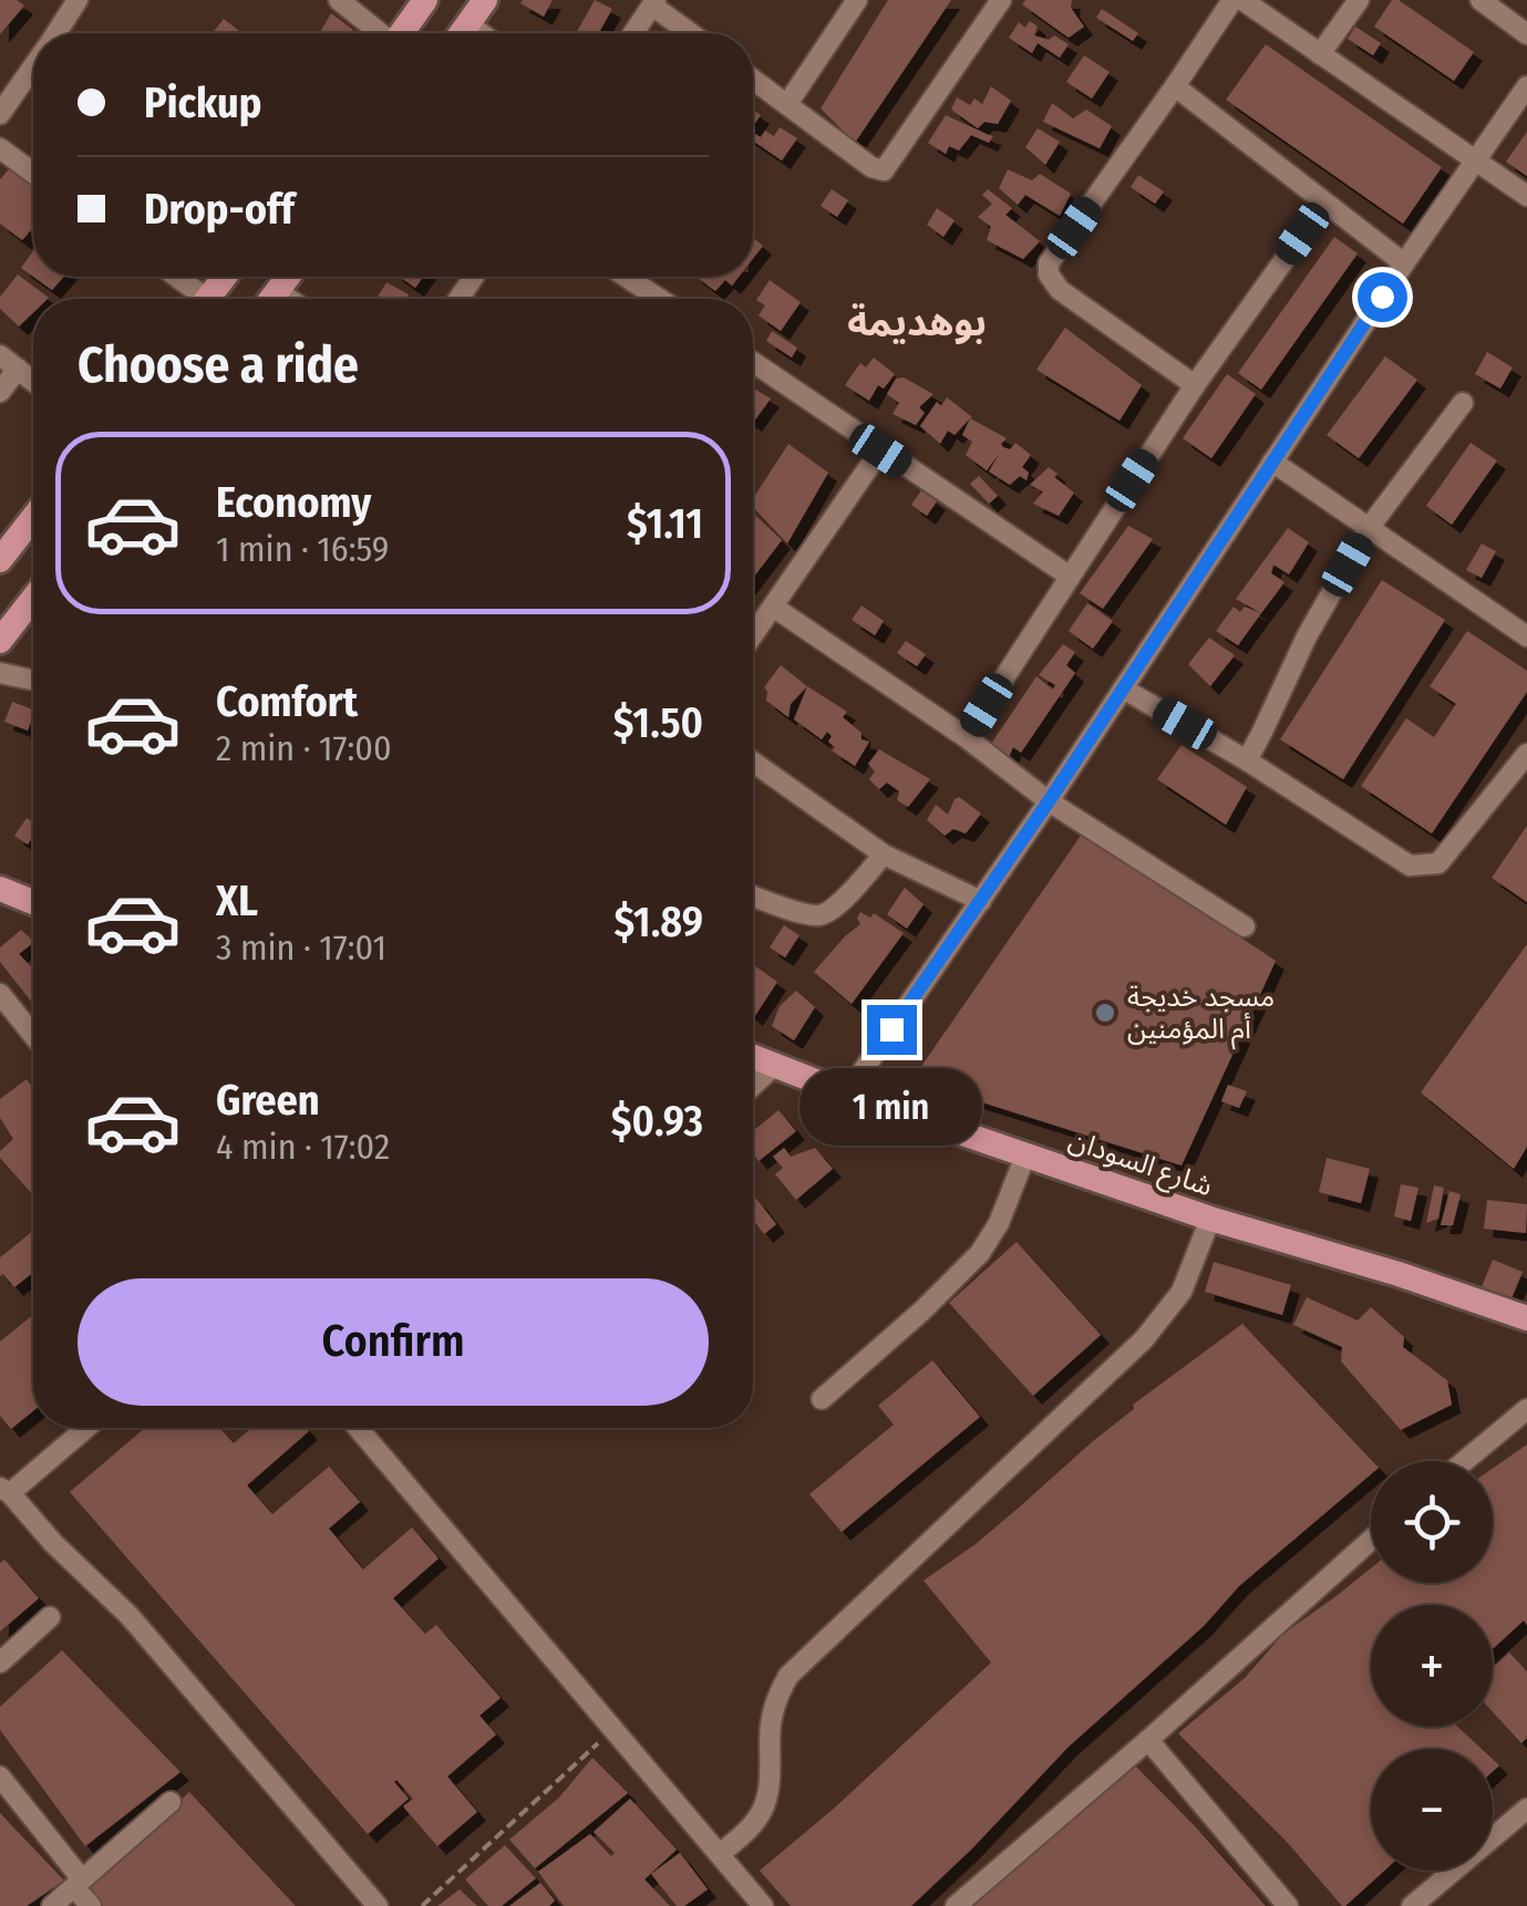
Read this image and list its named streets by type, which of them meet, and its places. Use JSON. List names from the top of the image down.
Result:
{
  "streets": {
    "main road": ["شارع السودان"]
  },
  "districts": ["بوهديمة"],
  "places": ["مسجد خديجة أم المؤمنين"],
  "page": {
    "banner": ["Pickup", "Drop-off"],
    "heading": "Choose a ride",
    "list": [
      {
        "name": "Economy",
        "note": "1 min · 16:59",
        "value": "$1.11"
      },
      {
        "name": "Comfort",
        "note": "2 min · 17:00",
        "value": "$1.50"
      },
      {
        "name": "XL",
        "note": "3 min · 17:01",
        "value": "$1.89"
      },
      {
        "name": "Green",
        "note": "4 min · 17:02",
        "value": "$0.93"
      }
    ],
    "bubble": "1 min",
    "buttons": "Confirm",
    "map_buttons": ["+", "−"]
  }
}
